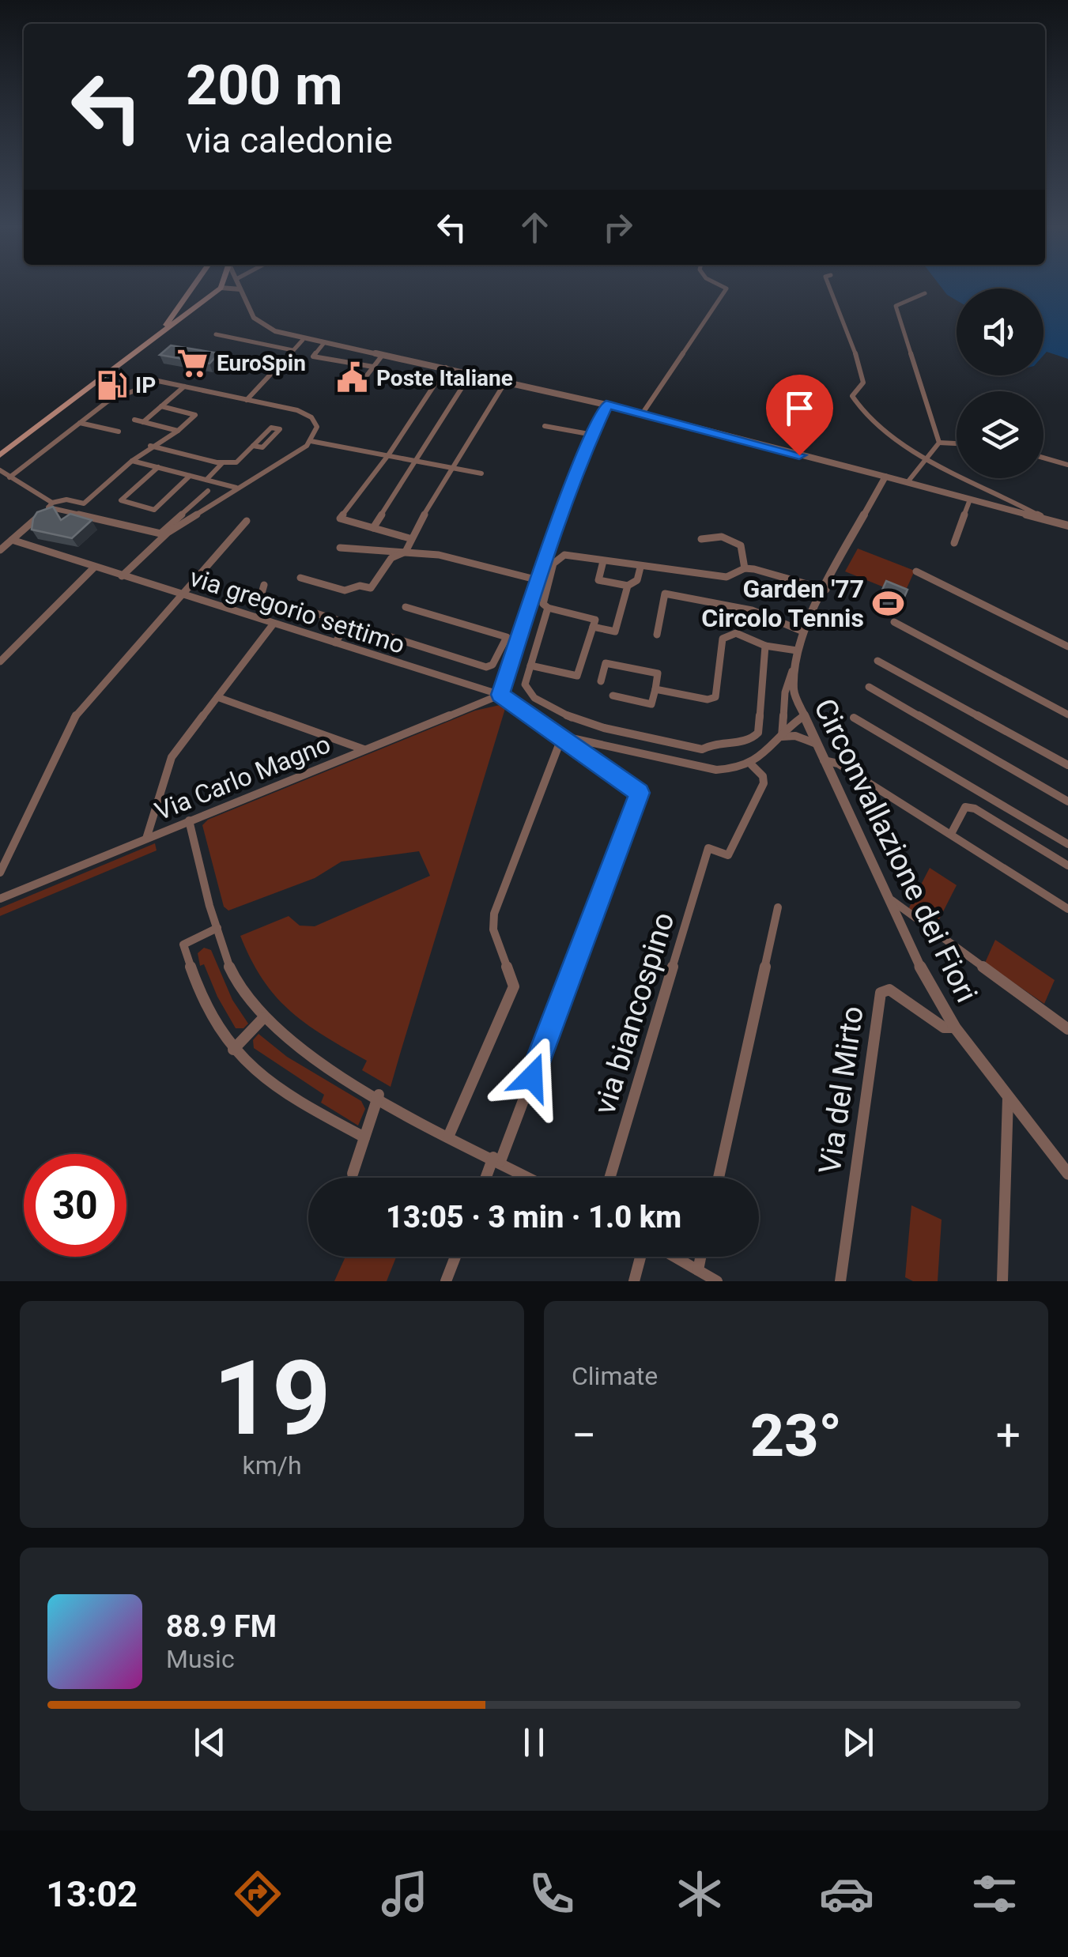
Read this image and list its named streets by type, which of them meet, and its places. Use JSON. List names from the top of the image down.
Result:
{
  "streets": {
    "street": [
      "via gregorio settimo",
      "Via Carlo Magno",
      "Circonvallazione dei Fiori",
      "via biancospino",
      "Via del Mirto"
    ]
  },
  "crossings": [
    ["via gregorio settimo", "Via Carlo Magno"],
    ["Circonvallazione dei Fiori", "Via del Mirto"]
  ],
  "places": {
    "supermarket": ["EuroSpin"],
    "public building": ["Poste Italiane"],
    "fuel station": ["IP"],
    "sports": ["Garden '77 Circolo Tennis"]
  },
  "page": {
    "turn": ["200 m", "via caledonie"],
    "limit": "30",
    "trip": "13:05 · 3 min · 1.0 km",
    "tile": [
      ["19", "km/h"],
      "Climate"
    ],
    "heat": ["−", "23°", "+"],
    "song": ["88.9 FM", "Music"],
    "tabs": "13:02"
  }
}
